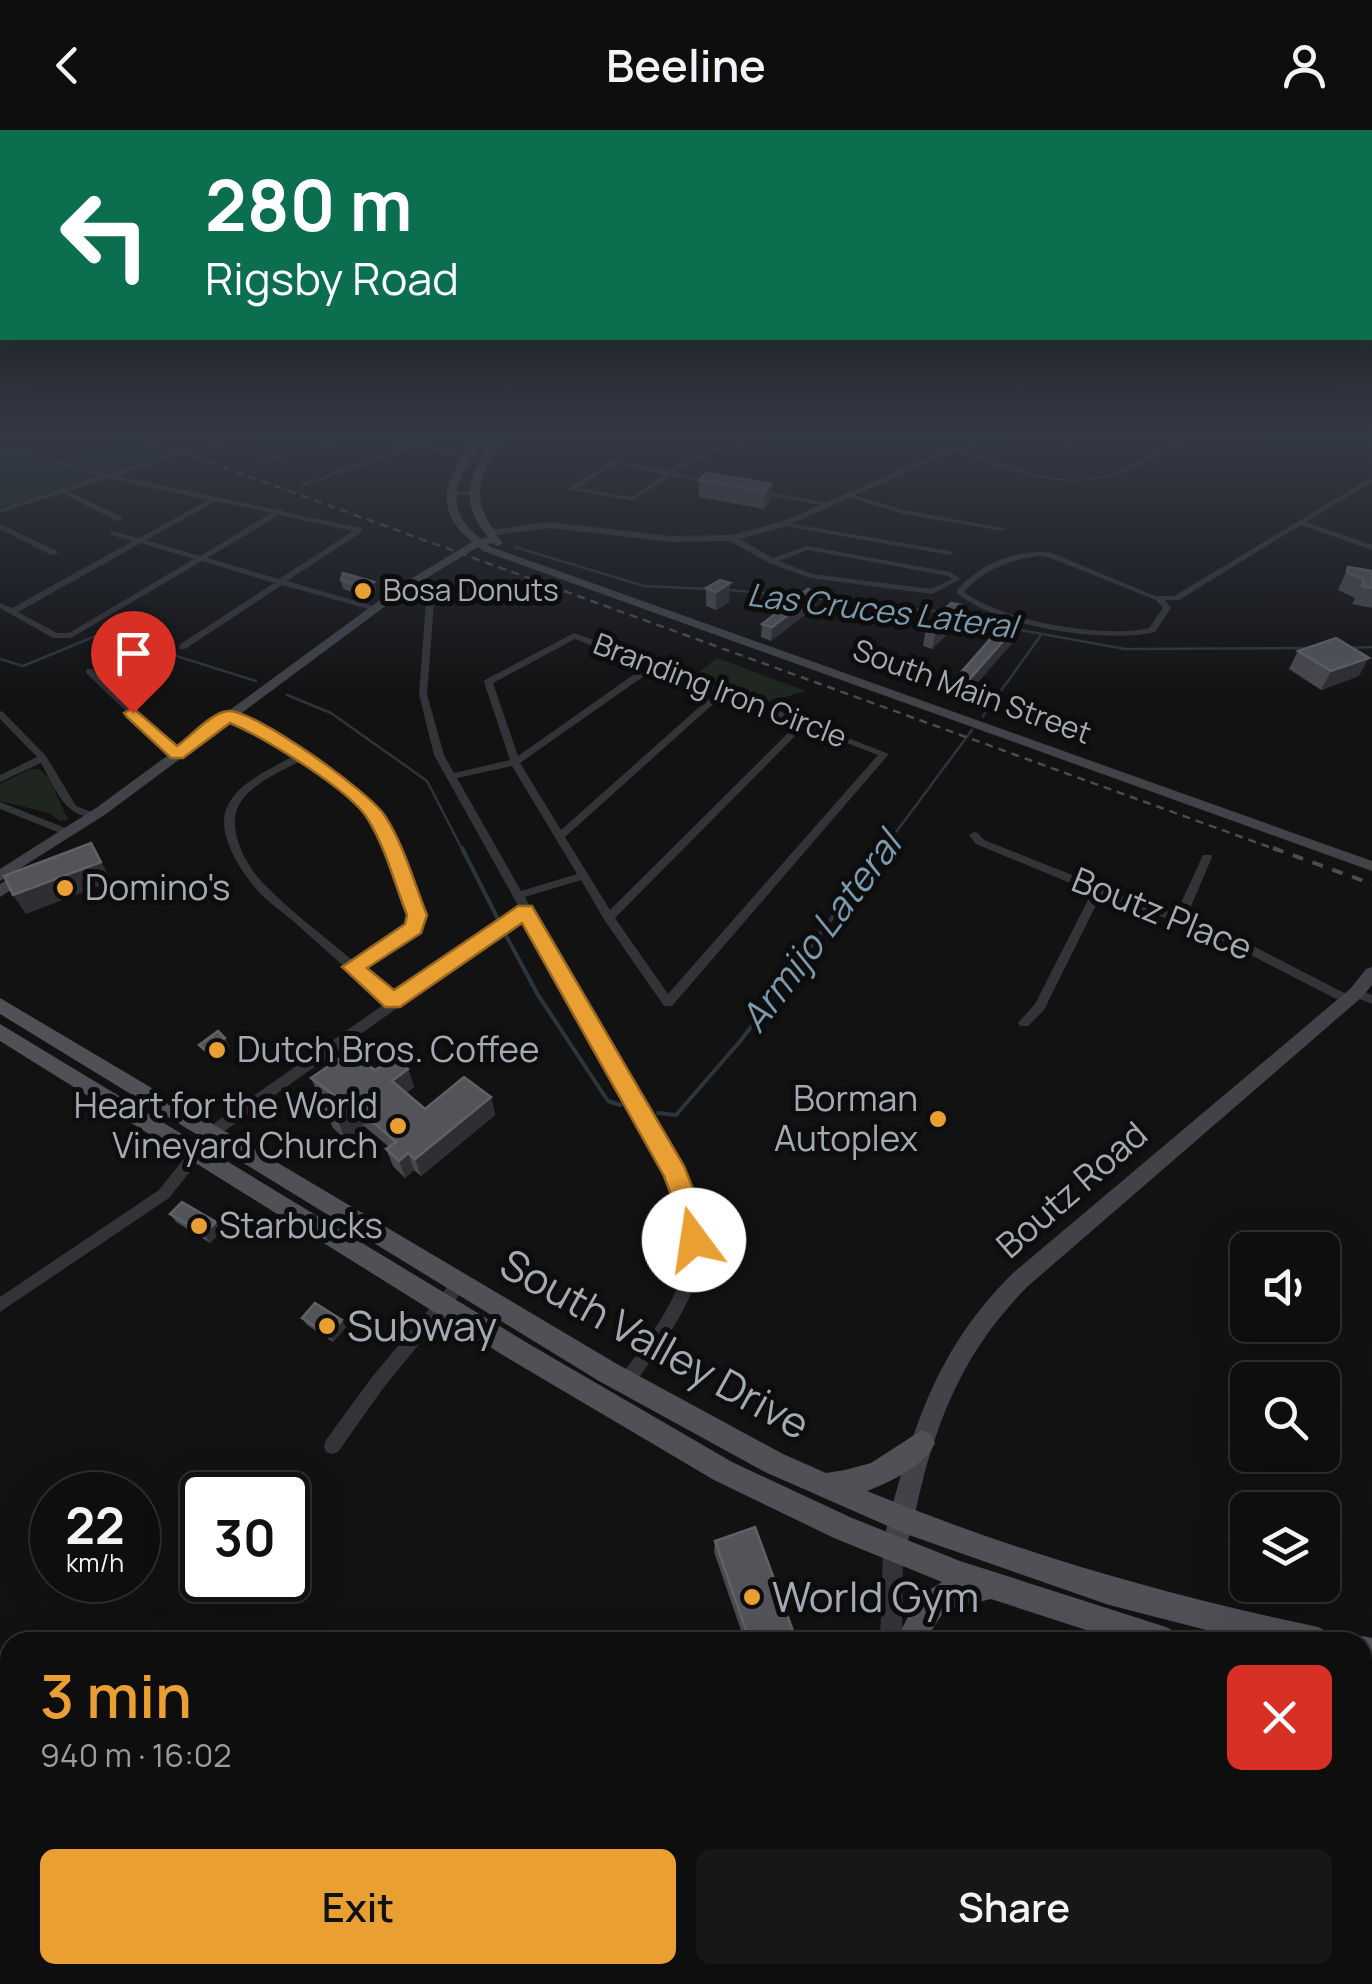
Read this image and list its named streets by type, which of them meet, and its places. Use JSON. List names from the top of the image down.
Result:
{
  "streets": {
    "main road": ["South Main Street", "Boutz Road", "South Valley Drive"],
    "street": ["Branding Iron Circle", "Boutz Place"]
  },
  "crossings": [
    ["Boutz Place", "Boutz Road"],
    ["Boutz Road", "South Valley Drive"]
  ],
  "water": ["Las Cruces Lateral", "Armijo Lateral"],
  "places": [
    "Bosa Donuts",
    "Domino's",
    "Dutch Bros. Coffee",
    "Borman Autoplex",
    "Heart for the World Vineyard Church",
    "Starbucks",
    "Subway",
    "World Gym"
  ],
  "page": {
    "header": "Beeline",
    "turn": ["280 m", "Rigsby Road"],
    "speed": "22 km/h",
    "limit": "30",
    "heading": ["3 min", "940 m · 16:02"],
    "buttons": ["Exit", "Share"]
  }
}
